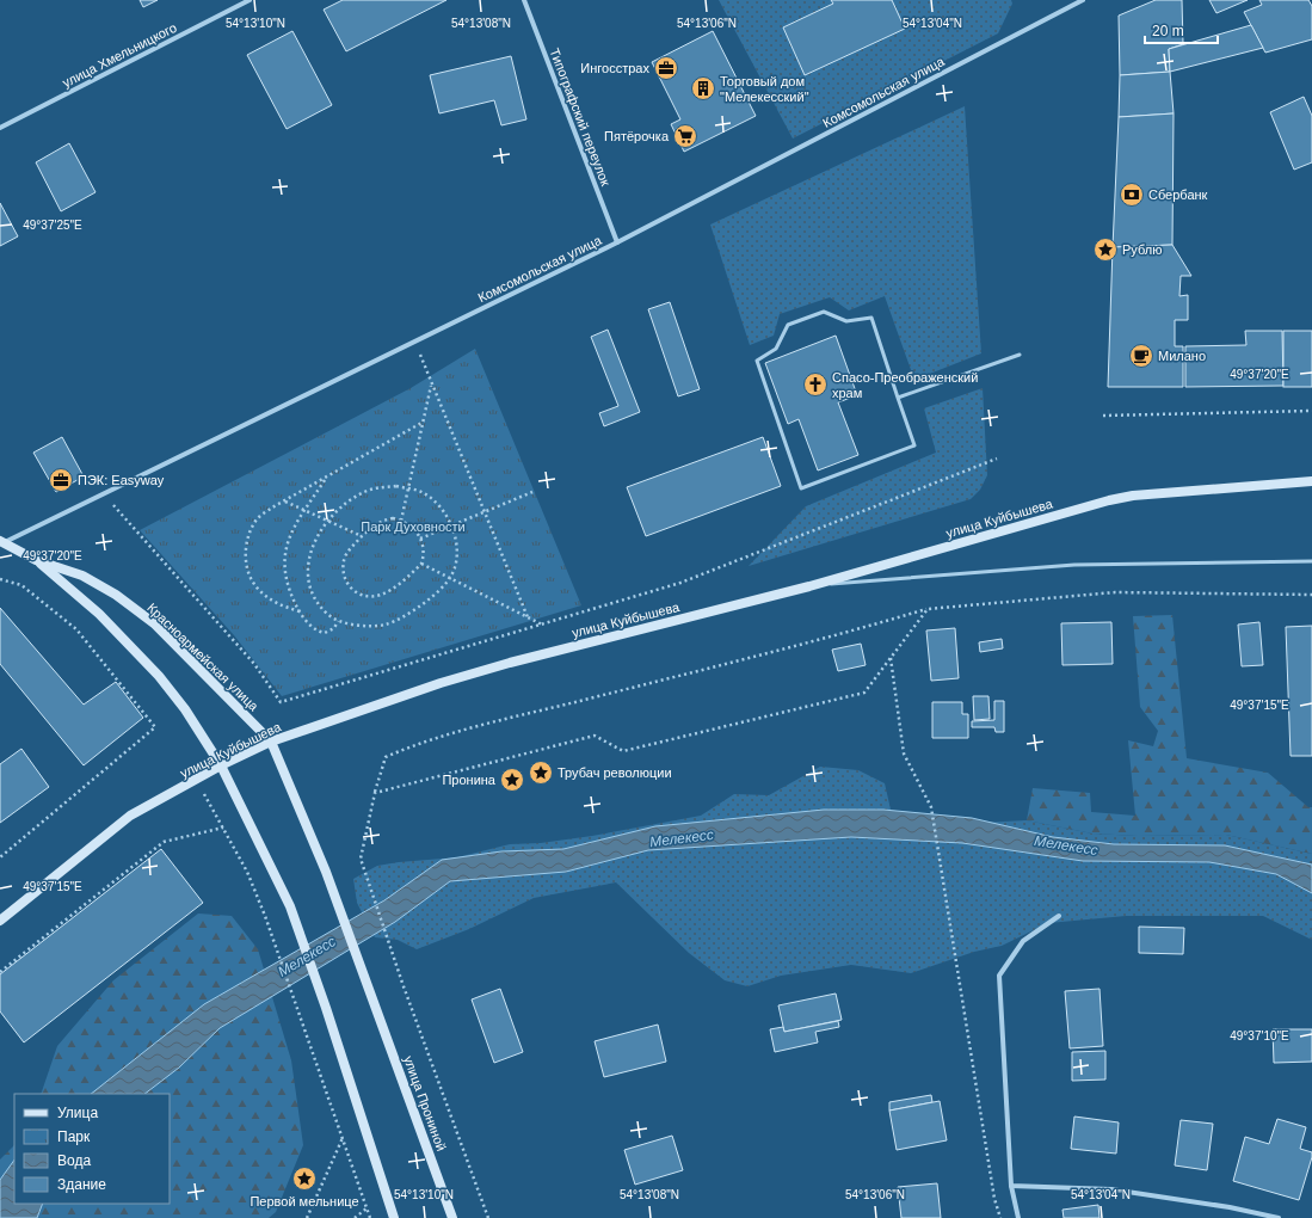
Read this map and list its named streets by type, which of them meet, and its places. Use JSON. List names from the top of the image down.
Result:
{
  "streets": {
    "main road": ["улица Куйбышева", "Красноармейская улица", "улица Прониной"],
    "street": ["улица Хмельницкого", "Комсомольская улица", "Типографский переулок"]
  },
  "crossings": [
    ["Комсомольская улица", "Типографский переулок"],
    ["Комсомольская улица", "Красноармейская улица"],
    ["улица Куйбышева", "Красноармейская улица"],
    ["улица Куйбышева", "улица Прониной"],
    ["Красноармейская улица", "улица Прониной"]
  ],
  "water": ["Мелекесс"],
  "parks": ["Парк Духовности"],
  "places": {
    "office": ["Ингосстрах", "ПЭК: Easyway"],
    "building": ["Торговый дом \"Мелекесский\""],
    "supermarket": ["Пятёрочка"],
    "bank": ["Сбербанк"],
    "place": [
      "Рублю",
      "Трубач революции",
      "Пронина",
      "Первой мельнице"
    ],
    "cafe": ["Милано"],
    "church": ["Спасо-Преображенский храм"]
  },
  "legend": [
    "Улица",
    "Парк",
    "Вода",
    "Здание"
  ],
  "scale_bar": "20 m",
  "coordinates": [
    "54°13'10\"N",
    "54°13'08\"N",
    "54°13'06\"N",
    "54°13'04\"N",
    "49°37'25\"E",
    "49°37'20\"E",
    "49°37'15\"E",
    "49°37'10\"E"
  ]
}
